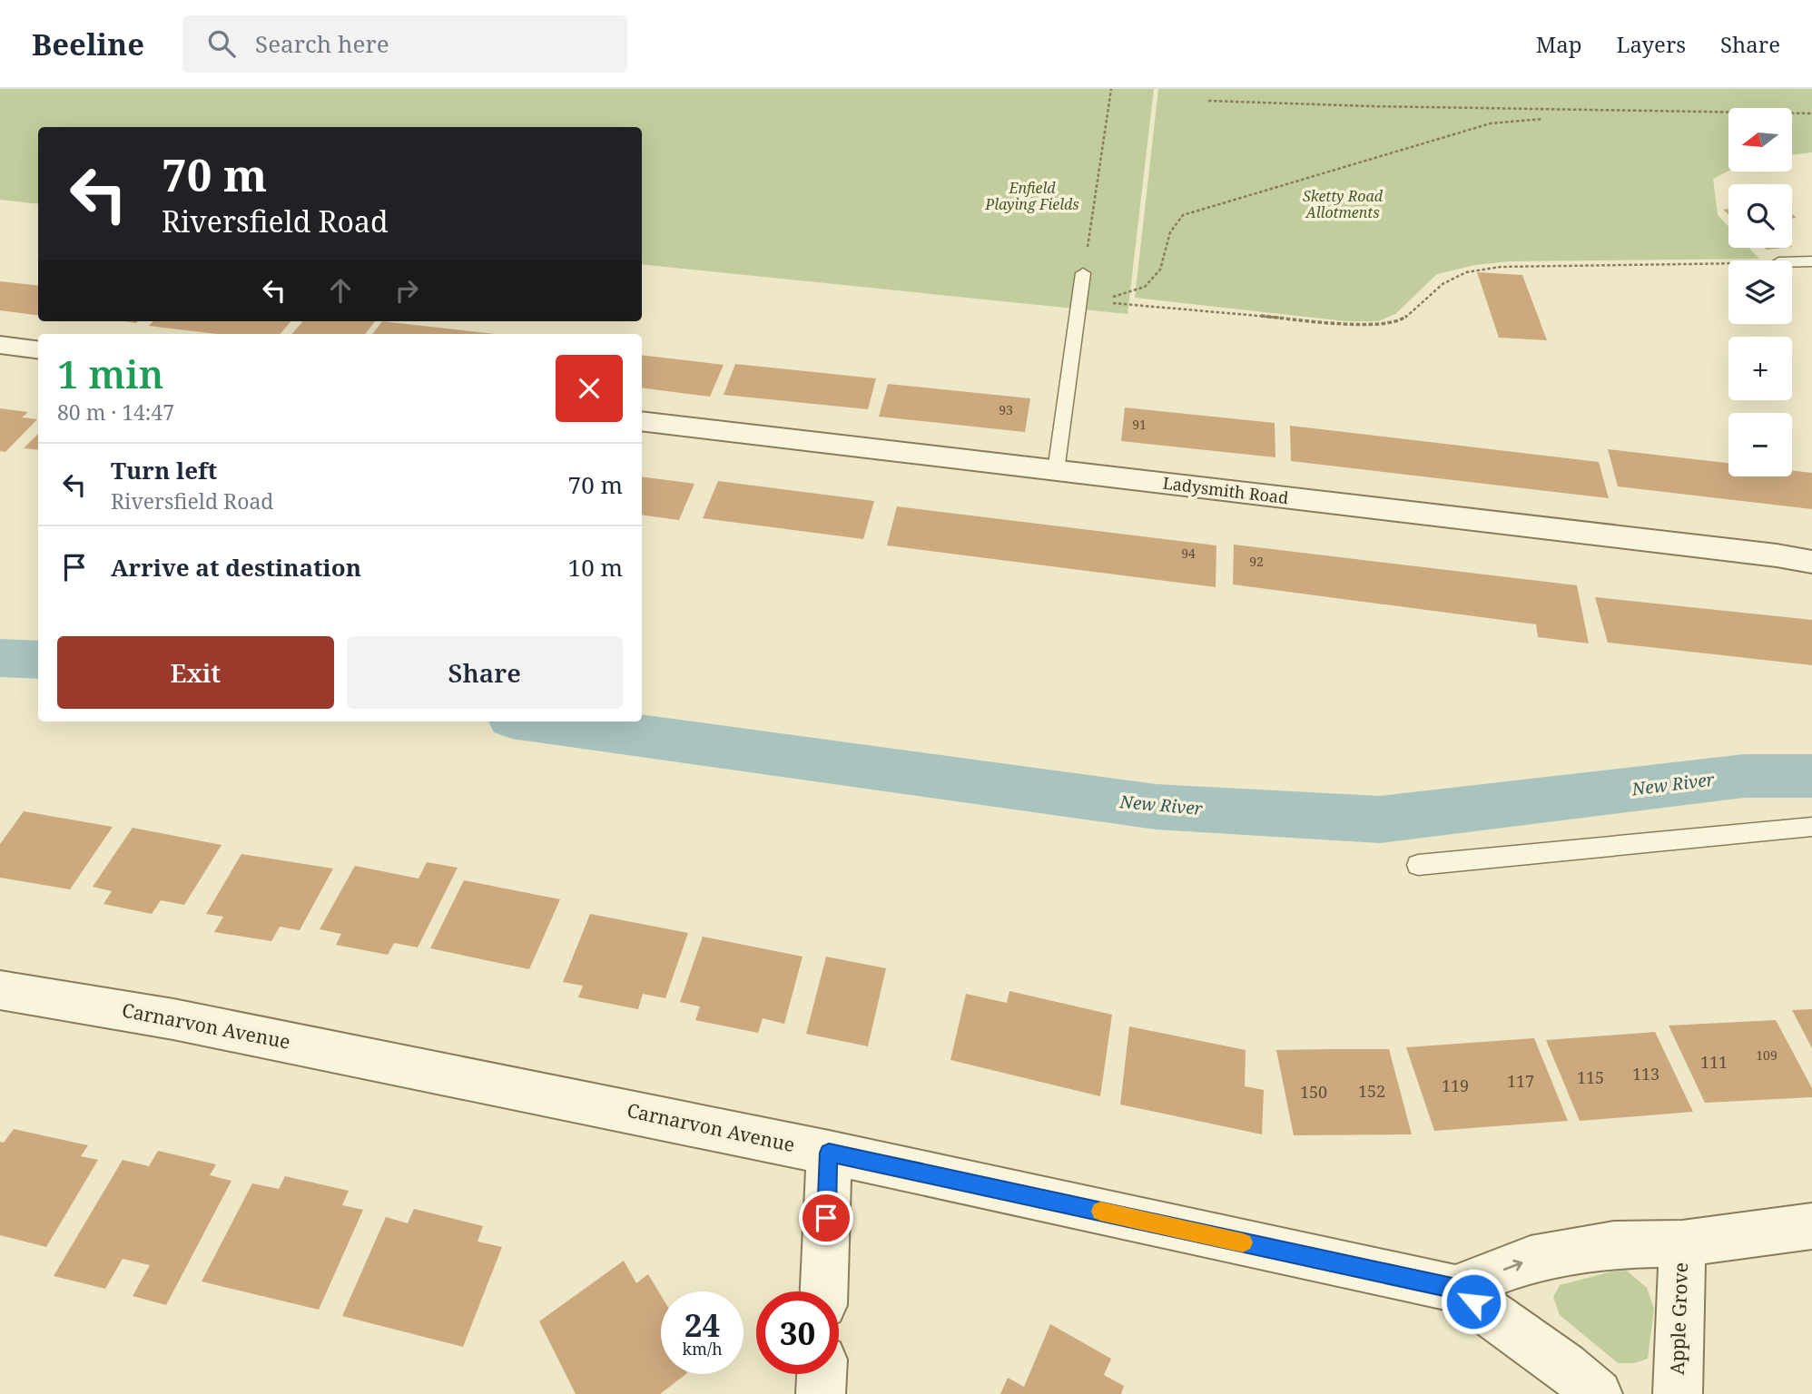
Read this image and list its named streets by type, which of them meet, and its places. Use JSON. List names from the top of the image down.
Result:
{
  "streets": {
    "street": ["Ladysmith Road", "Carnarvon Avenue", "Apple Grove"]
  },
  "crossings": [
    ["Carnarvon Avenue", "Apple Grove"]
  ],
  "one_way": ["Apple Grove"],
  "water": ["New River"],
  "parks": ["Enfield Playing Fields", "Sketty Road Allotments"],
  "house_numbers": [
    "93",
    "91",
    "94",
    "92",
    "109",
    "111",
    "113",
    "115",
    "117",
    "119",
    "152",
    "150"
  ],
  "north": "left",
  "page": {
    "header": "Beeline",
    "search": "Search here",
    "nav": ["Map", "Layers", "Share"],
    "map_buttons": ["+", "−"],
    "turn": ["70 m", "Riversfield Road"],
    "heading": ["1 min", "80 m · 14:47"],
    "list": [
      {
        "name": "Turn left",
        "note": "Riversfield Road",
        "value": "70 m"
      },
      {
        "name": "Arrive at destination",
        "value": "10 m"
      }
    ],
    "buttons": ["Exit", "Share"],
    "speed": "24 km/h",
    "limit": "30"
  }
}
